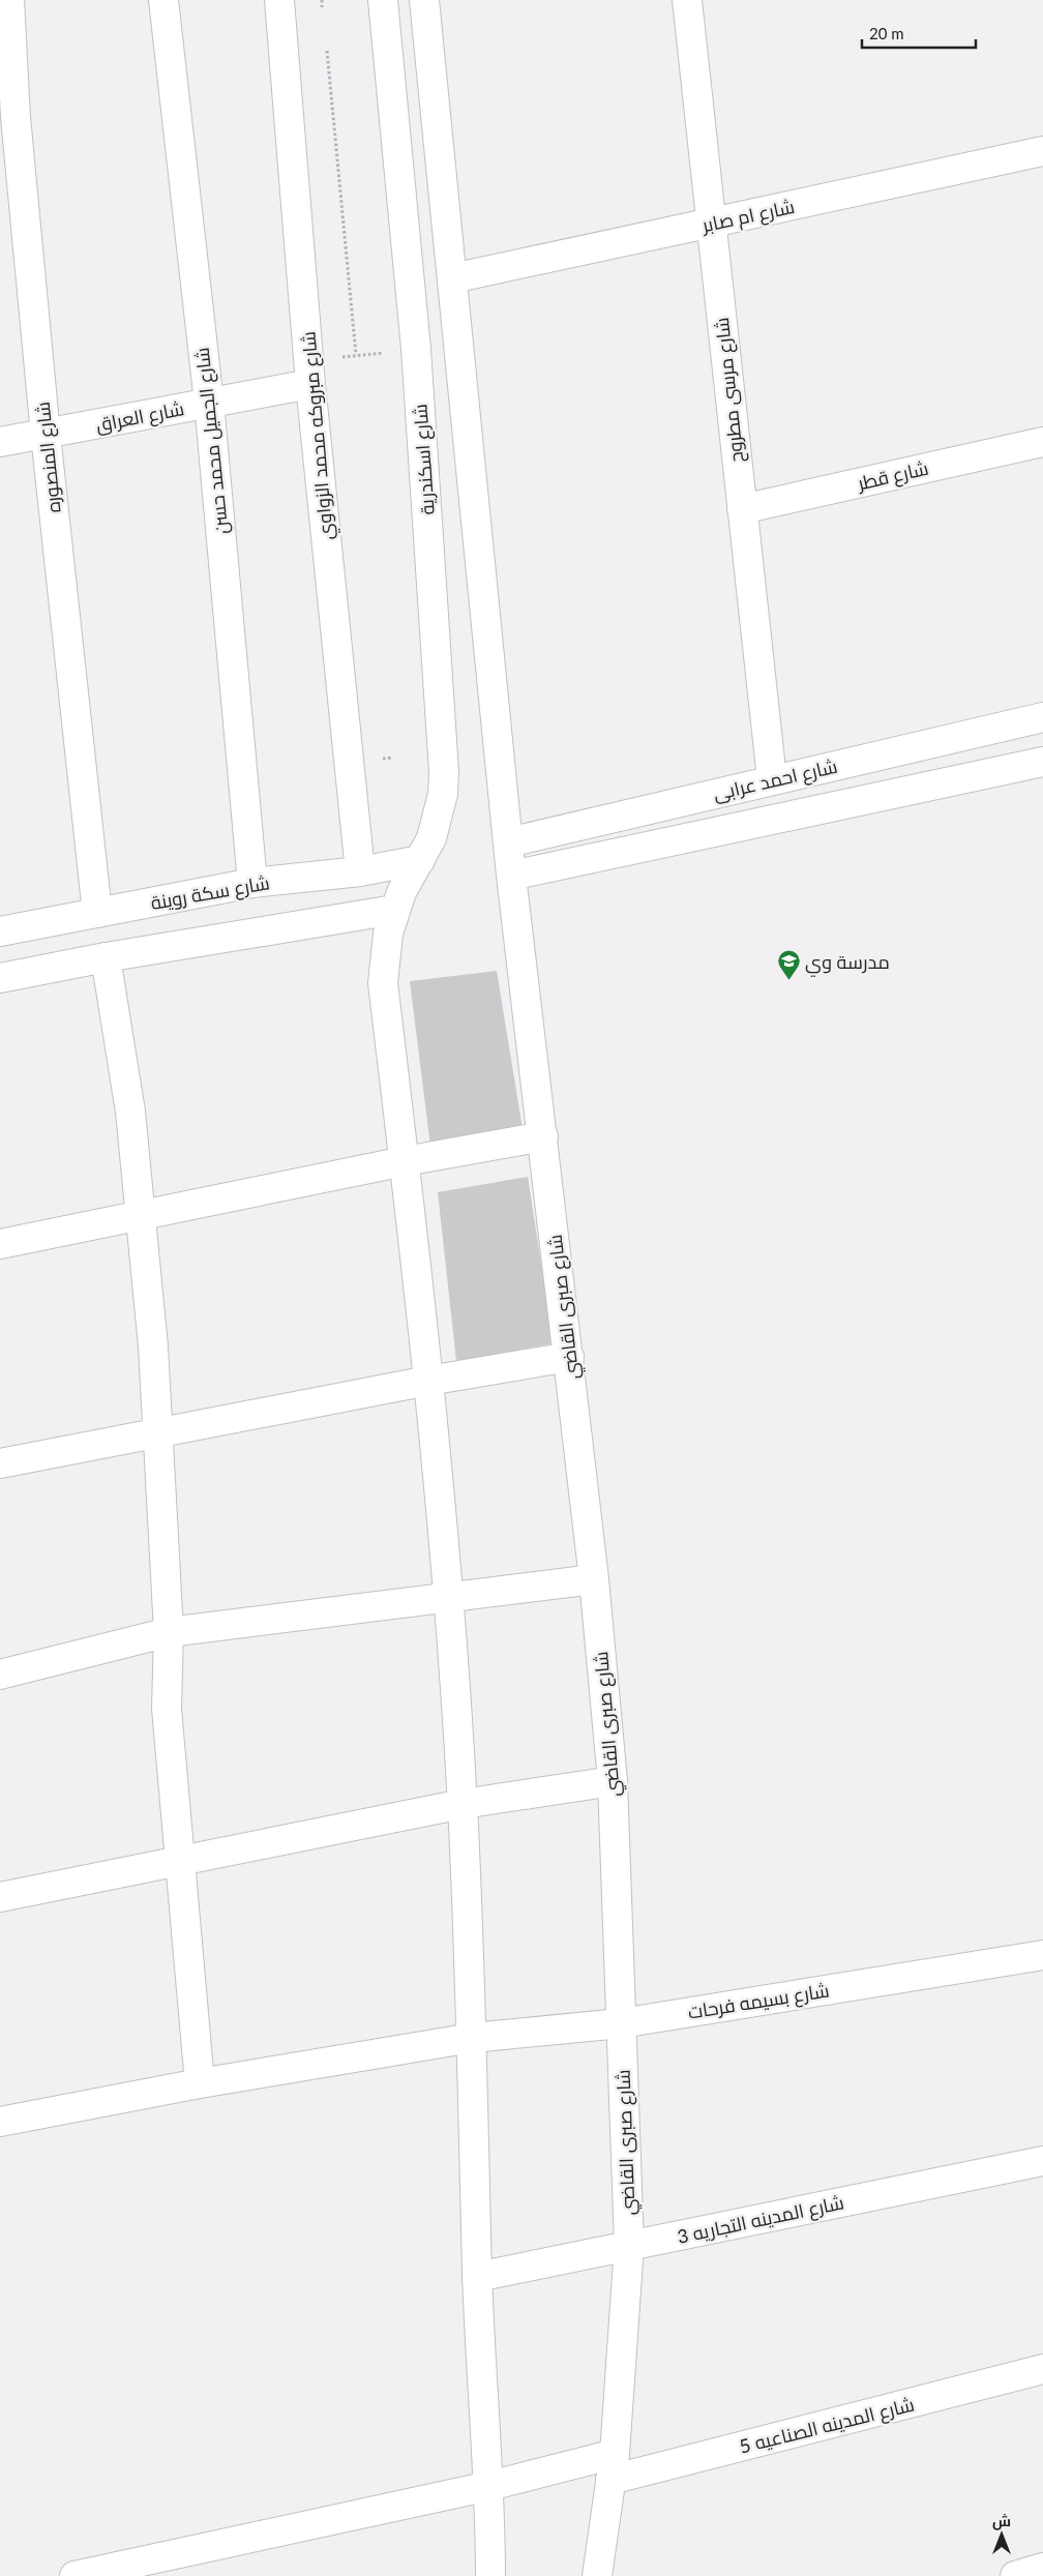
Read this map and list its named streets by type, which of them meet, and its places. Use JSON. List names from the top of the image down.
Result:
{
  "streets": {
    "street": [
      "شارع ام صابر",
      "شارع مرسى مطروح",
      "شارع العراق",
      "شارع مبروكه محمد الزواوي",
      "شارع الجميل محمد حسن",
      "شارع المنصوره",
      "شارع اسكندرية",
      "شارع قطر",
      "شارع احمد عرابى",
      "شارع سكة روينة",
      "شارع صبرى القاضي",
      "شارع بسيمه فرحات",
      "شارع المدينه التجاريه 3",
      "شارع المدينه الصناعيه 5"
    ]
  },
  "crossings": [
    ["شارع ام صابر", "شارع مرسى مطروح"],
    ["شارع مرسى مطروح", "شارع قطر"],
    ["شارع مرسى مطروح", "شارع احمد عرابى"],
    ["شارع العراق", "شارع مبروكه محمد الزواوي"],
    ["شارع العراق", "شارع الجميل محمد حسن"],
    ["شارع العراق", "شارع المنصوره"],
    ["شارع مبروكه محمد الزواوي", "شارع سكة روينة"],
    ["شارع الجميل محمد حسن", "شارع سكة روينة"],
    ["شارع المنصوره", "شارع سكة روينة"],
    ["شارع اسكندرية", "شارع سكة روينة"],
    ["شارع احمد عرابى", "شارع صبرى القاضي"],
    ["شارع صبرى القاضي", "شارع بسيمه فرحات"],
    ["شارع صبرى القاضي", "شارع المدينه التجاريه 3"],
    ["شارع صبرى القاضي", "شارع المدينه الصناعيه 5"]
  ],
  "places": {
    "school or university": ["مدرسة وي"]
  },
  "scale_bar": "20 m",
  "north": "top"
}
